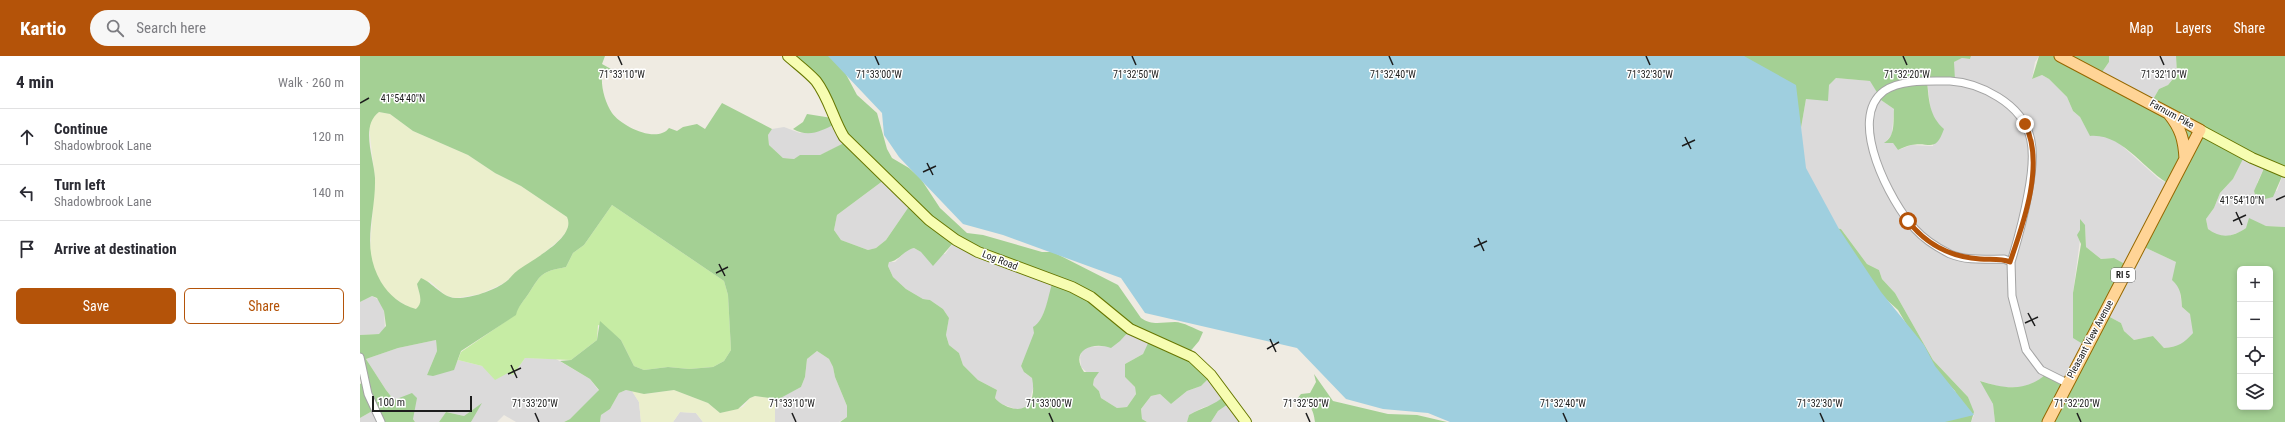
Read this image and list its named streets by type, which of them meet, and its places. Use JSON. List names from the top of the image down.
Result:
{
  "streets": {
    "main road": ["Farnum Pike", "RI 5", "Pleasant View Avenue"],
    "street": ["Log Road"]
  },
  "crossings": [
    ["Farnum Pike", "Pleasant View Avenue"]
  ],
  "scale_bar": "100 m",
  "page": {
    "header": "Kartio",
    "search": "Search here",
    "nav": ["Map", "Layers", "Share"],
    "heading": ["4 min", "Walk · 260 m"],
    "list": [
      ["Continue", "Shadowbrook Lane", "120 m"],
      ["Turn left", "Shadowbrook Lane", "140 m"],
      "Arrive at destination"
    ],
    "map_buttons": ["+", "−"],
    "buttons": ["Save", "Share"],
    "scale": "100 m"
  },
  "coordinates": [
    "71°33'10\"W",
    "71°33'00\"W",
    "71°32'50\"W",
    "71°32'40\"W",
    "71°32'30\"W",
    "71°32'20\"W",
    "71°32'10\"W",
    "41°54'40\"N",
    "41°54'10\"N",
    "71°33'20\"W"
  ]
}
